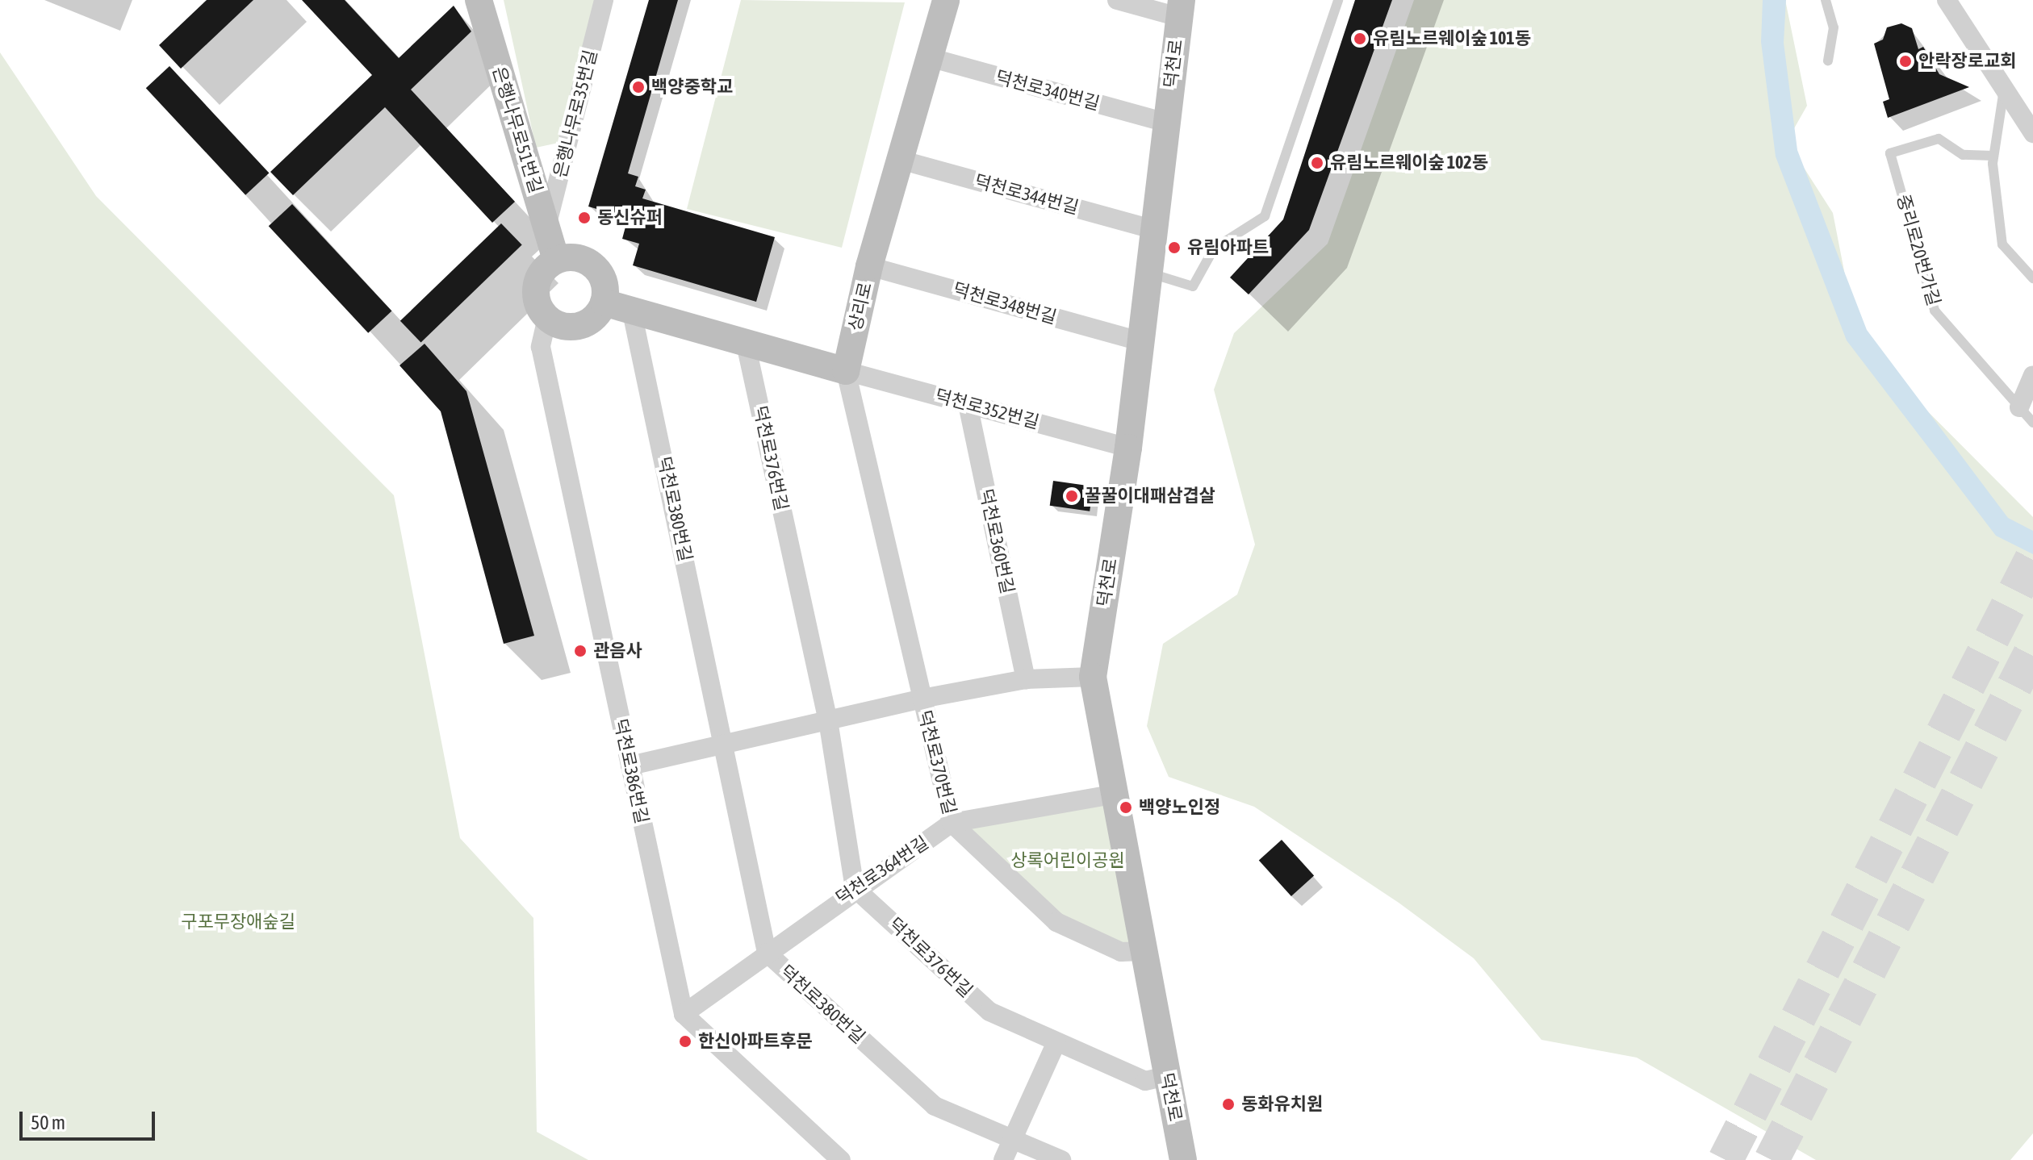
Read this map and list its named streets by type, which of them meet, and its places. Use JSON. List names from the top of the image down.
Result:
{
  "streets": {
    "main road": ["덕천로", "은행나무로51번길", "상리로"],
    "street": [
      "덕천로340번길",
      "은행나무로35번길",
      "덕천로344번길",
      "덕천로348번길",
      "덕천로352번길",
      "덕천로376번길",
      "덕천로380번길",
      "덕천로360번길",
      "덕천로370번길",
      "덕천로386번길",
      "덕천로364번길"
    ],
    "lane": ["중리로20번가길"]
  },
  "crossings": [
    ["덕천로", "덕천로340번길"],
    ["덕천로", "덕천로344번길"],
    ["덕천로", "덕천로348번길"],
    ["덕천로", "덕천로352번길"],
    ["덕천로", "덕천로376번길"],
    ["덕천로", "덕천로370번길"],
    ["덕천로", "덕천로364번길"],
    ["덕천로340번길", "상리로"],
    ["은행나무로35번길", "은행나무로51번길"],
    ["은행나무로51번길", "덕천로386번길"],
    ["덕천로344번길", "상리로"],
    ["덕천로348번길", "상리로"],
    ["상리로", "덕천로352번길"],
    ["상리로", "덕천로370번길"],
    ["덕천로352번길", "덕천로360번길"],
    ["덕천로352번길", "덕천로370번길"],
    ["덕천로376번길", "덕천로370번길"],
    ["덕천로376번길", "덕천로364번길"],
    ["덕천로380번길", "덕천로364번길"],
    ["덕천로370번길", "덕천로364번길"],
    ["덕천로386번길", "덕천로364번길"]
  ],
  "parks": ["상록어린이공원", "구포무장애숲길"],
  "places": [
    "유림노르웨이숲 101동",
    "안락장로교회",
    "백양중학교",
    "유림노르웨이숲 102동",
    "동신슈퍼",
    "유림아파트",
    "꿀꿀이대패삼겹살",
    "관음사",
    "백양노인정",
    "한신아파트후문",
    "동화유치원"
  ],
  "scale_bar": "50 m"
}
